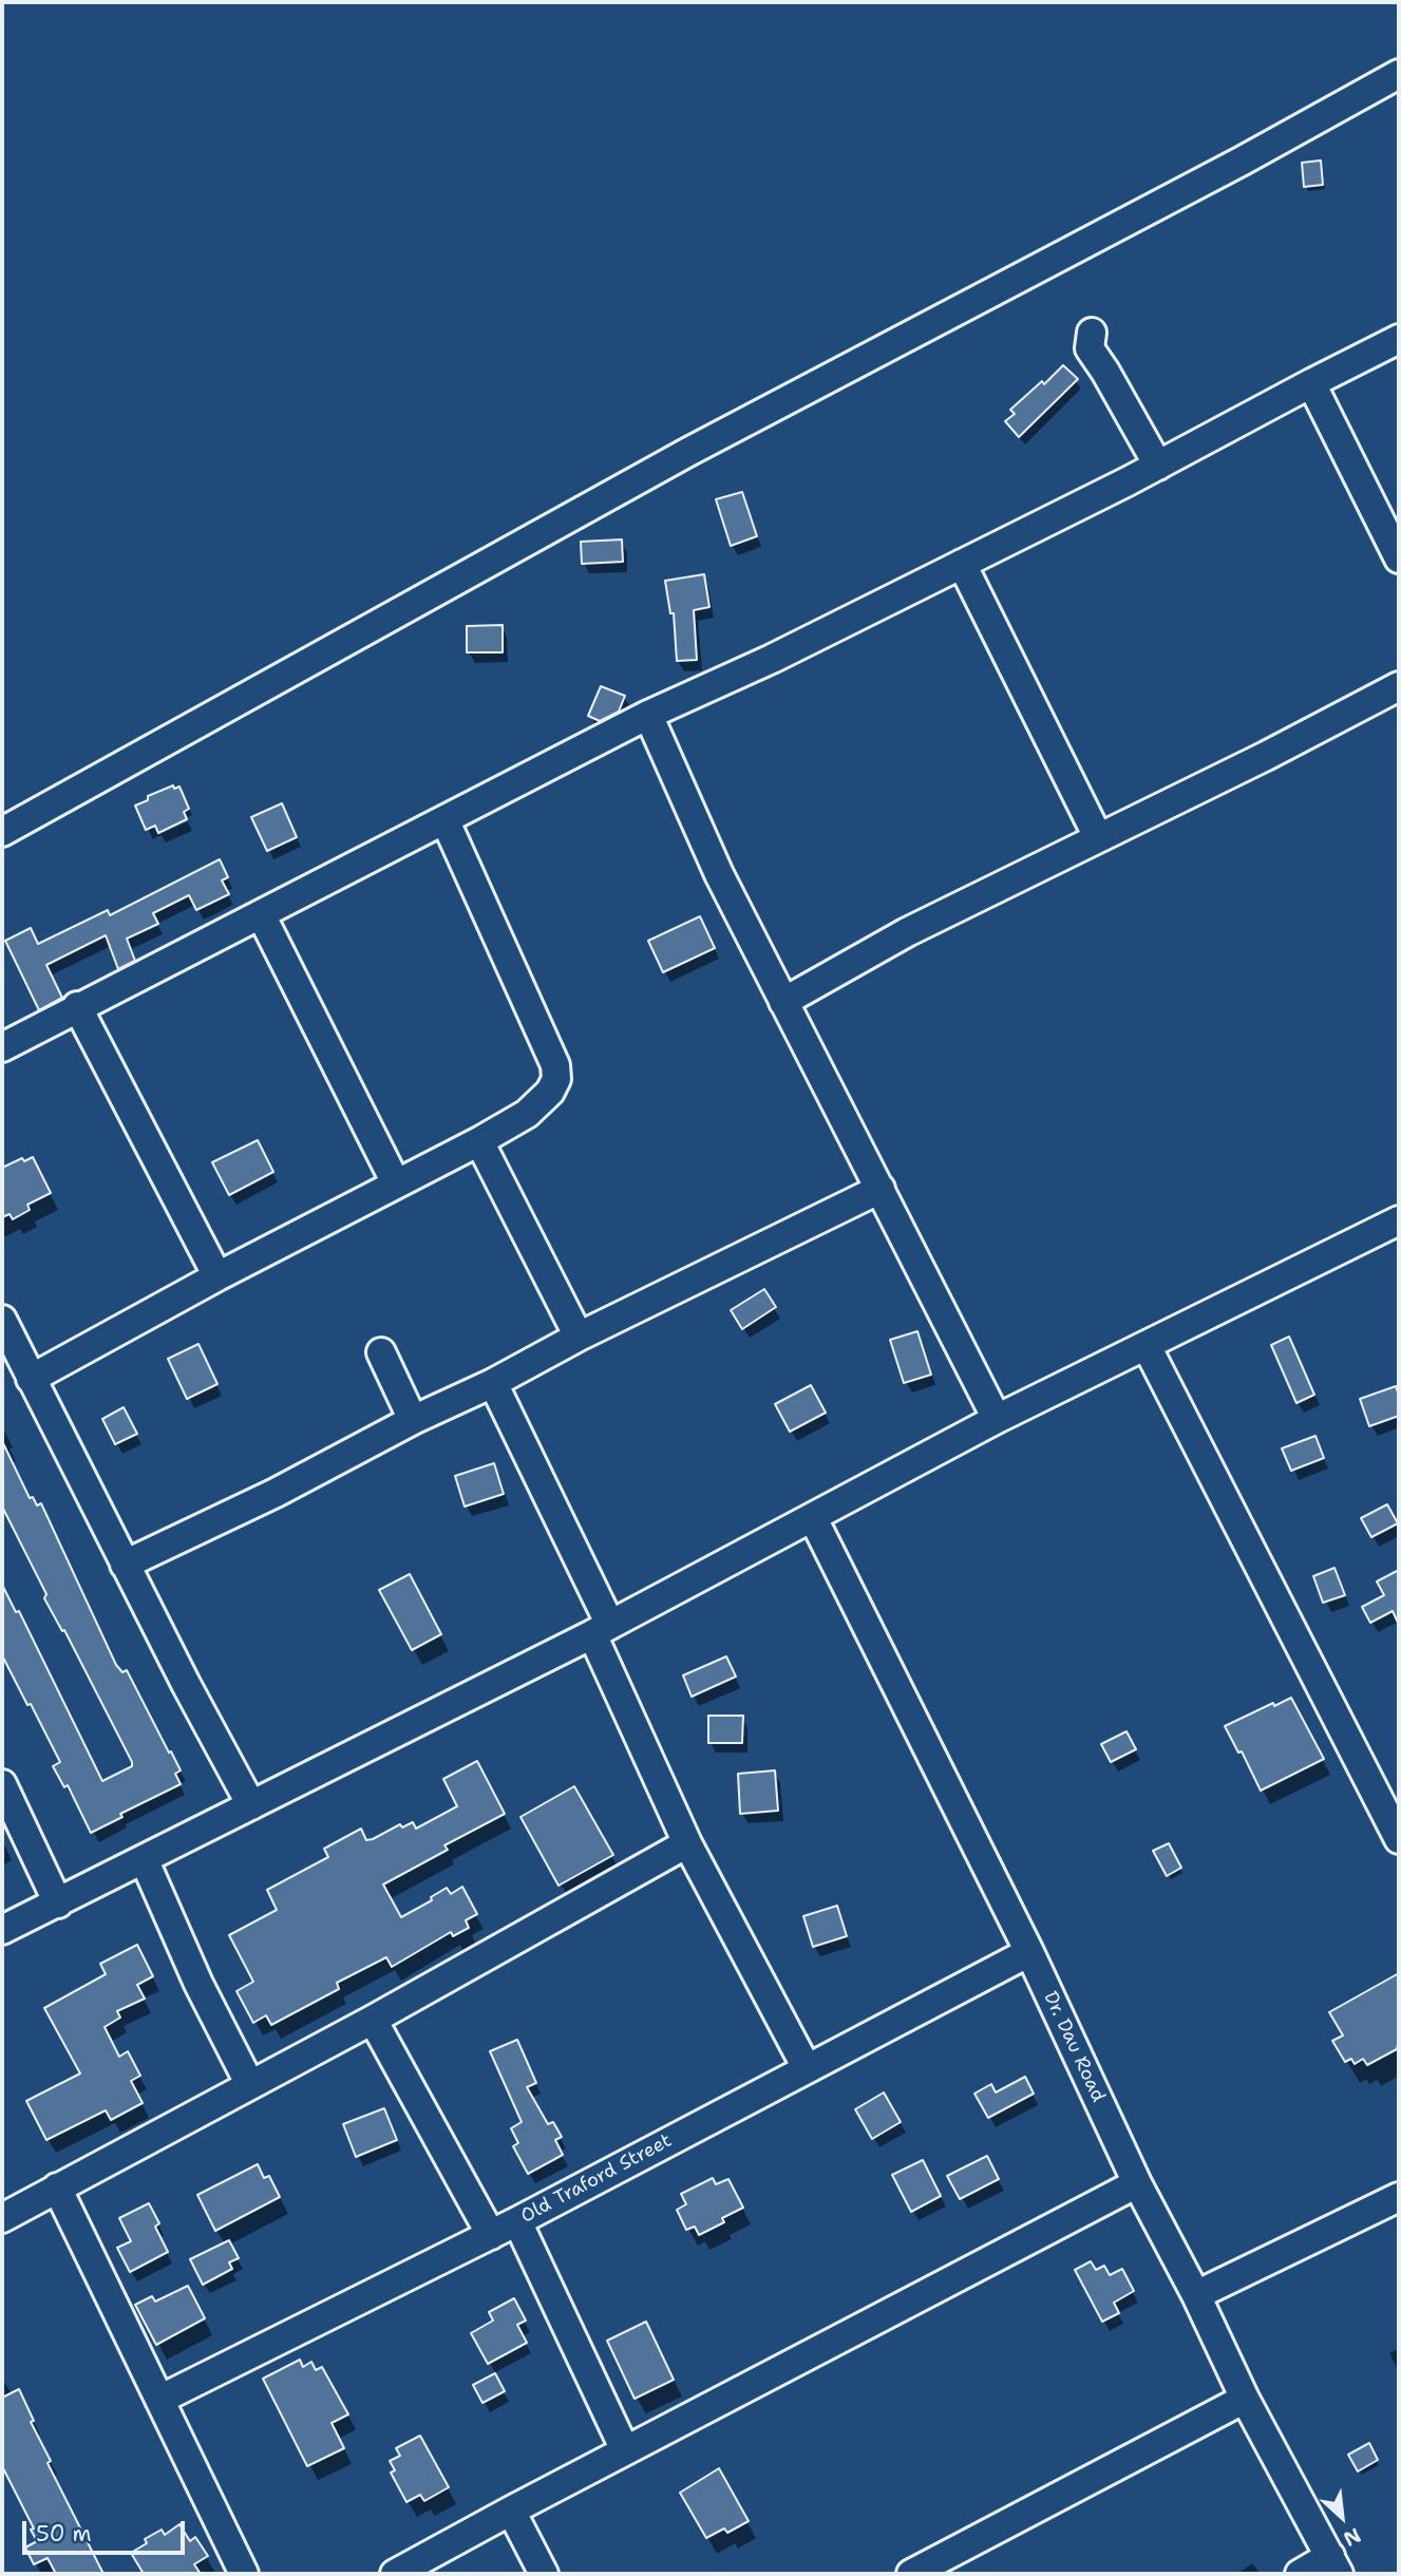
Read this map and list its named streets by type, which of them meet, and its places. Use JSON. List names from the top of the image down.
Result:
{
  "streets": {
    "street": ["Dr. Dau Road", "Old Traford Street"]
  },
  "crossings": [
    ["Dr. Dau Road", "Old Traford Street"]
  ],
  "scale_bar": "50 m",
  "north": "bottom right"
}
